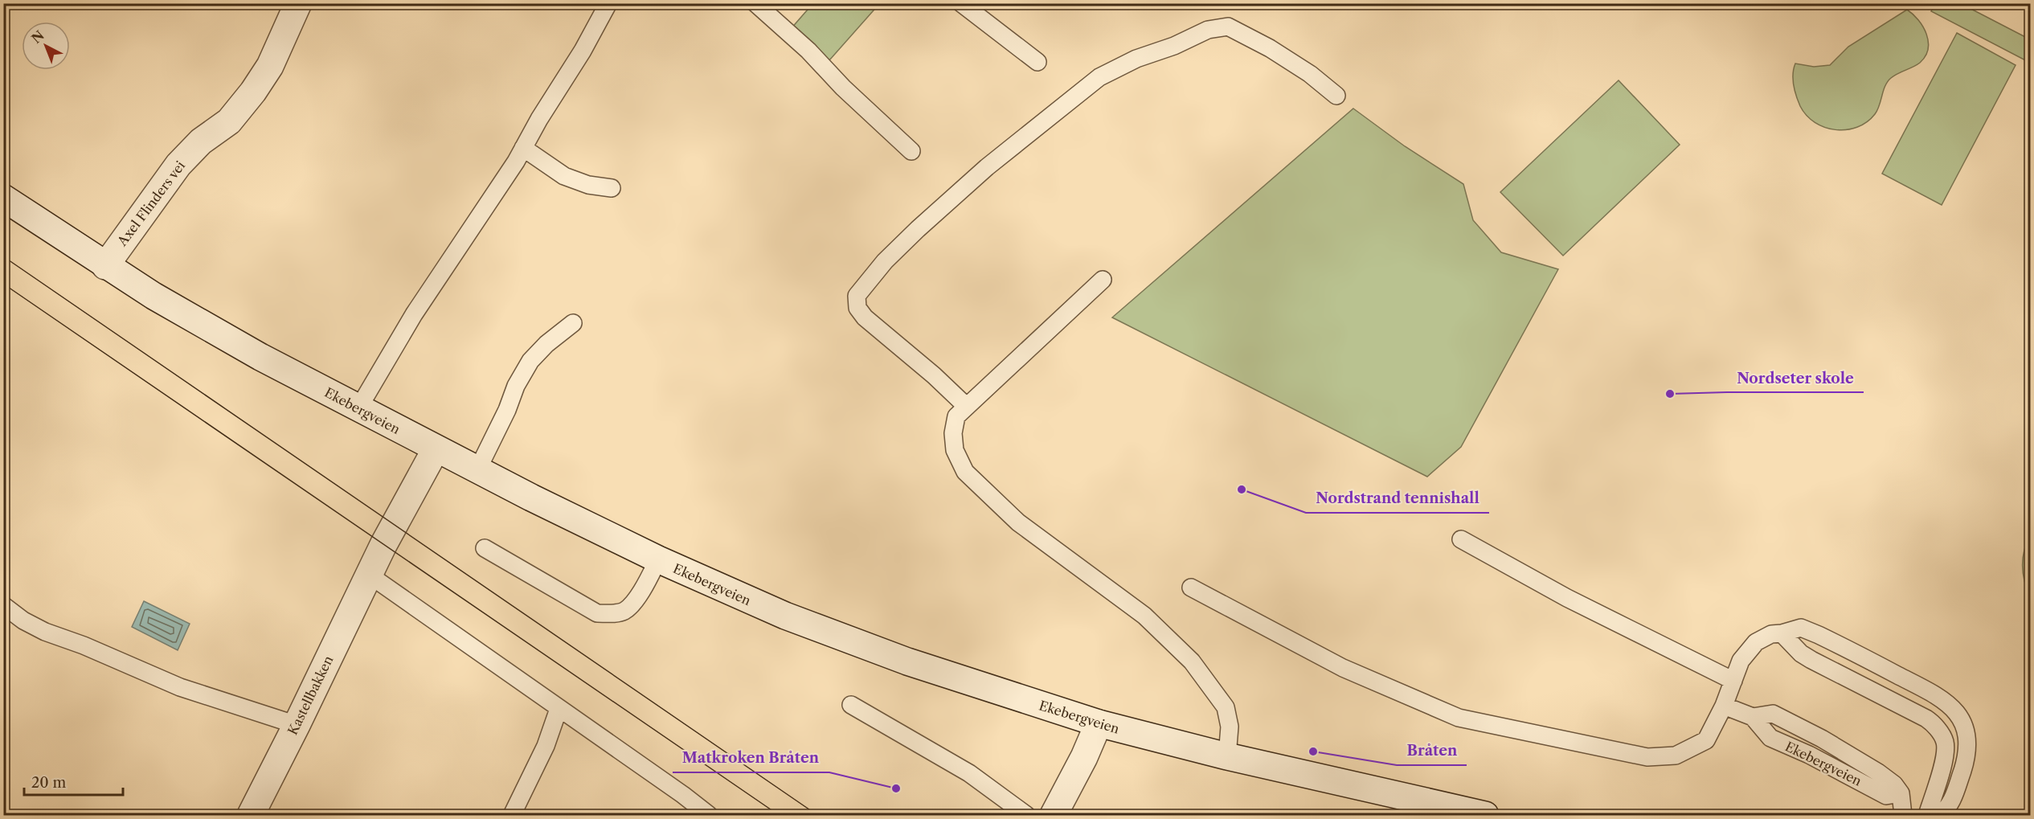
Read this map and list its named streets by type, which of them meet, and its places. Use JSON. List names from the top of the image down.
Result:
{
  "streets": {
    "main road": ["Axel Flinders vei", "Ekebergveien", "Kastellbakken"]
  },
  "crossings": [
    ["Axel Flinders vei", "Ekebergveien"],
    ["Ekebergveien", "Kastellbakken"]
  ],
  "places": [
    "Nordseter skole",
    "Nordstrand tennishall",
    "Bråten",
    "Matkroken Bråten"
  ],
  "scale_bar": "20 m",
  "north": "top left"
}
